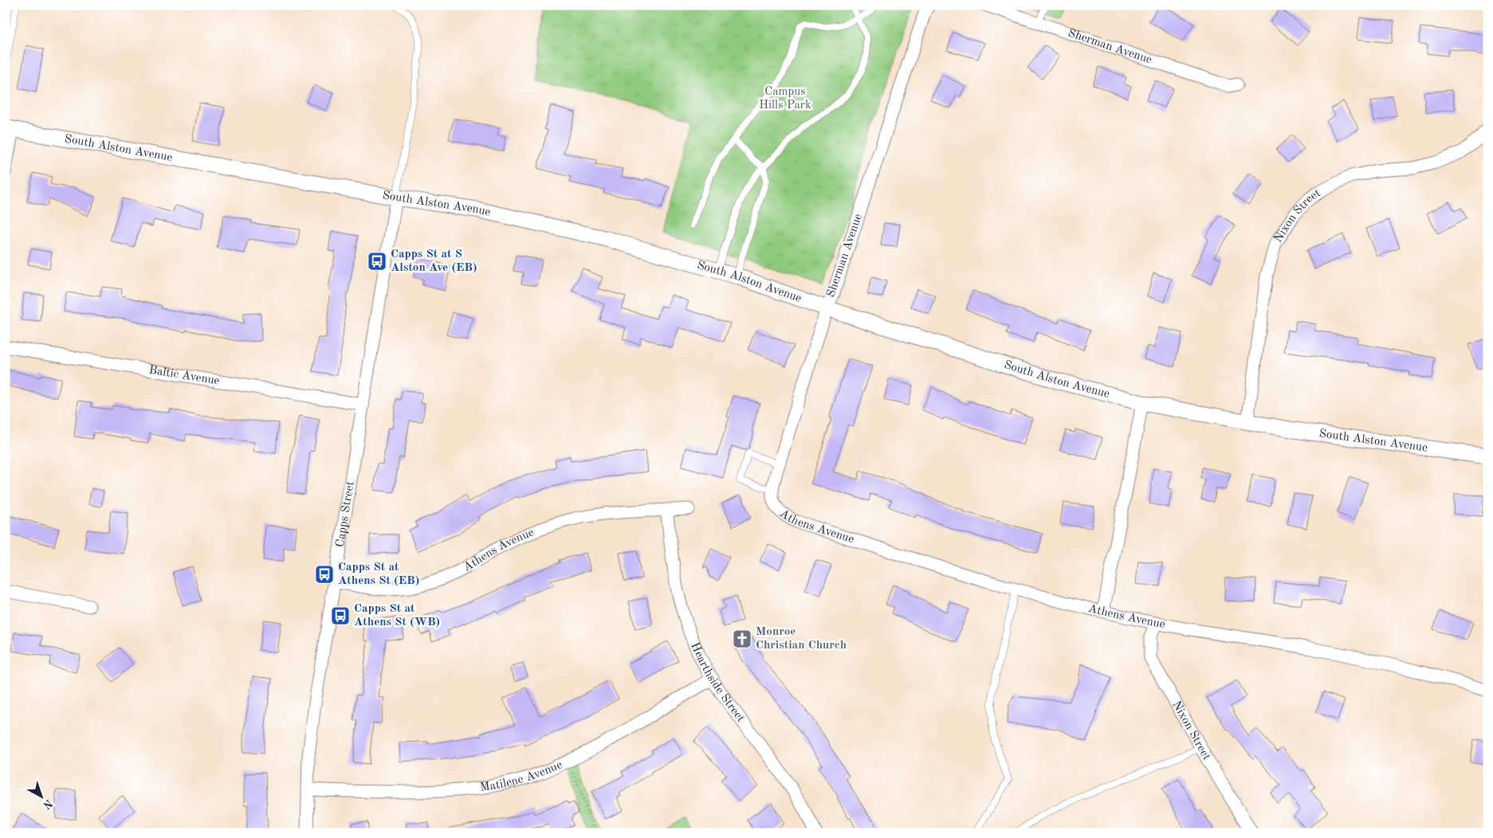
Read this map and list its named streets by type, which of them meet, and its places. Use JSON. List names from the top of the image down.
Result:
{
  "streets": {
    "street": [
      "Sherman Avenue",
      "South Alston Avenue",
      "Nixon Street",
      "Baltic Avenue",
      "Capps Street",
      "Athens Avenue",
      "Hearthside Street",
      "Matilene Avenue"
    ]
  },
  "crossings": [
    ["Sherman Avenue", "South Alston Avenue"],
    ["Sherman Avenue", "Athens Avenue"],
    ["South Alston Avenue", "Nixon Street"],
    ["South Alston Avenue", "Capps Street"],
    ["Nixon Street", "Athens Avenue"],
    ["Baltic Avenue", "Capps Street"],
    ["Capps Street", "Athens Avenue"],
    ["Capps Street", "Matilene Avenue"],
    ["Athens Avenue", "Hearthside Street"],
    ["Hearthside Street", "Matilene Avenue"]
  ],
  "parks": ["Campus Hills Park"],
  "places": {
    "bus stop": ["Capps St at S Alston Ave (EB)", "Capps St at Athens St (EB)", "Capps St at Athens St (WB)"],
    "church": ["Monroe Christian Church"]
  },
  "north": "bottom right"
}
